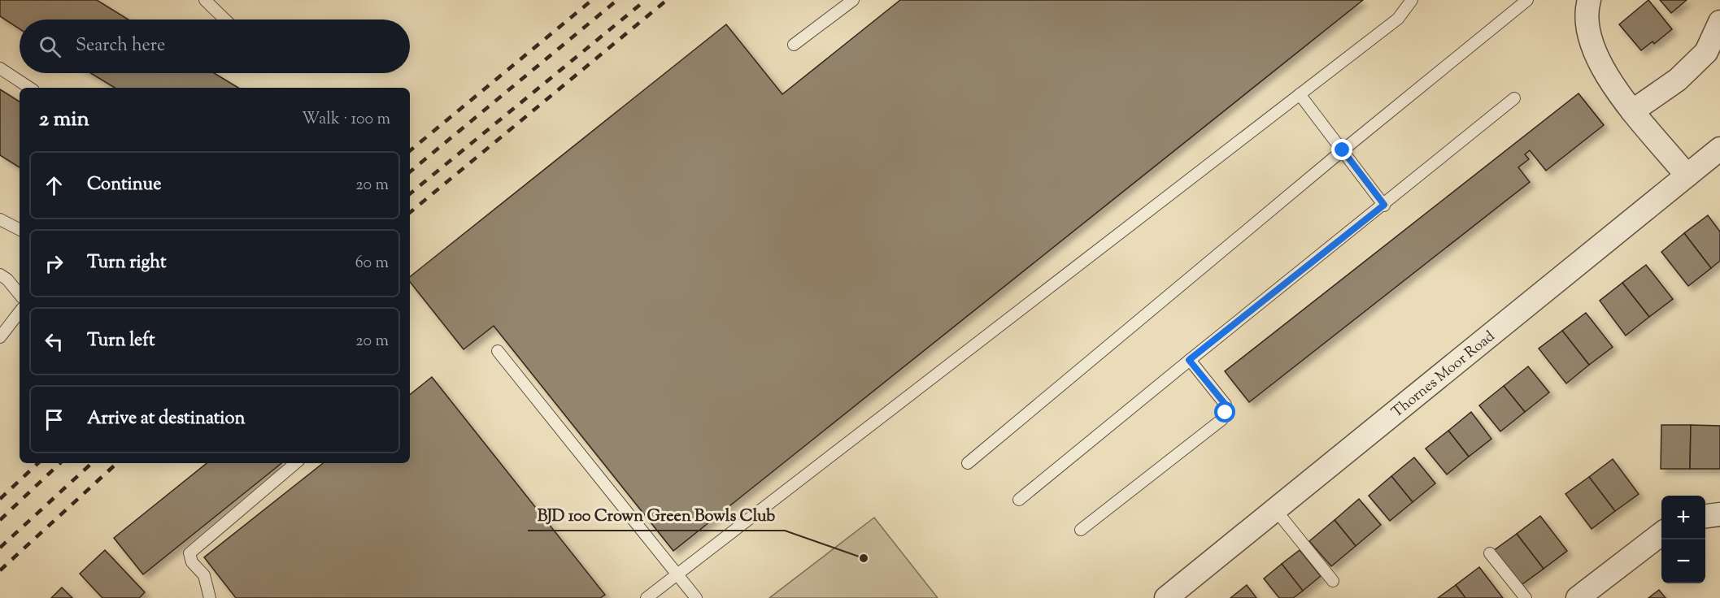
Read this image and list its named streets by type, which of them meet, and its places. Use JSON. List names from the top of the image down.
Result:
{
  "streets": {
    "street": ["Thornes Moor Road"]
  },
  "places": ["BJD 100 Crown Green Bowls Club"],
  "page": {
    "search": "Search here",
    "heading": ["2 min", "Walk · 100 m"],
    "list": [
      ["Continue", "20 m"],
      ["Turn right", "60 m"],
      ["Turn left", "20 m"],
      "Arrive at destination"
    ],
    "map_buttons": ["+", "−"]
  }
}
